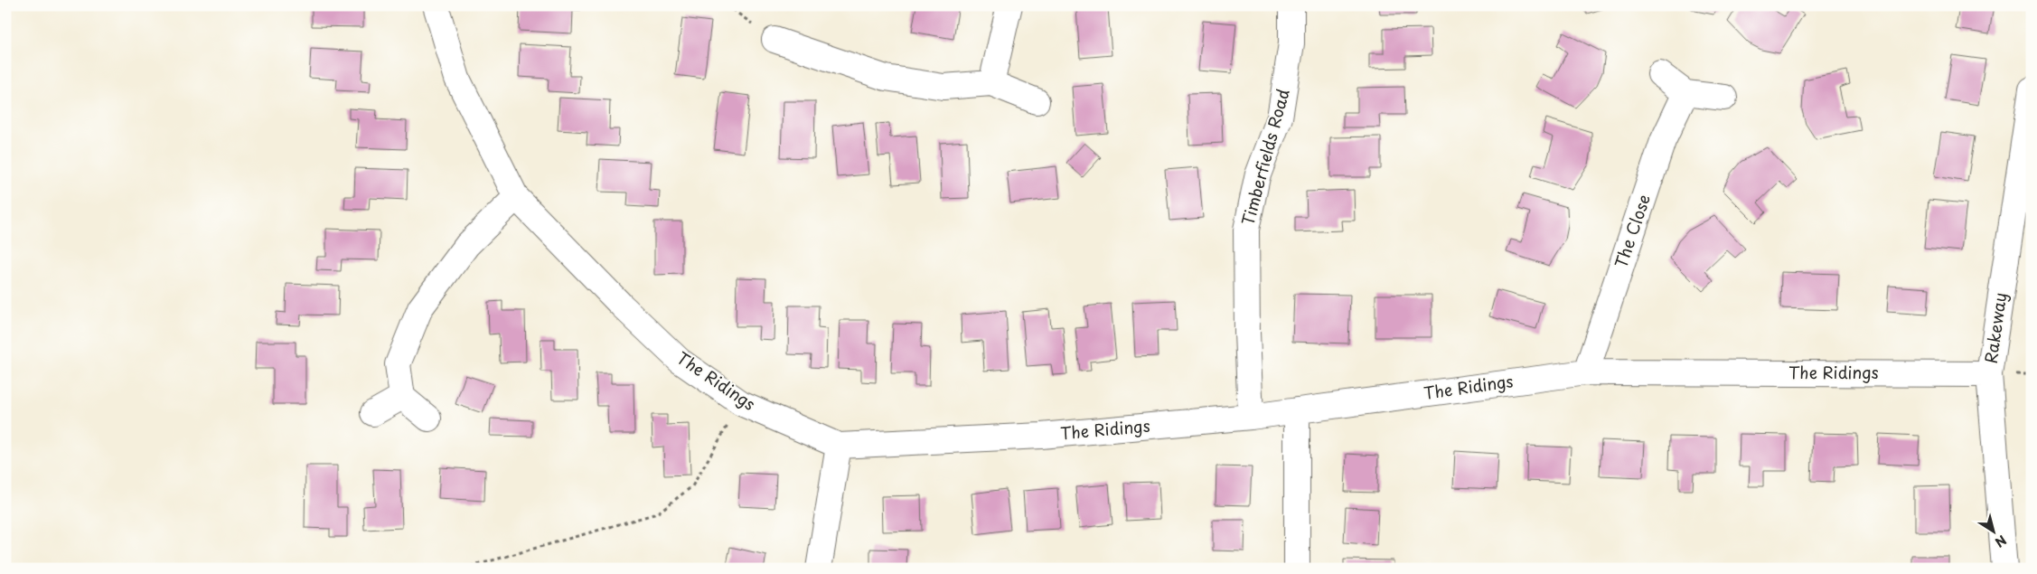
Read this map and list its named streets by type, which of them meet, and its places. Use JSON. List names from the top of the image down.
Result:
{
  "streets": {
    "street": [
      "Timberfields Road",
      "The Close",
      "Rakeway",
      "The Ridings"
    ]
  },
  "crossings": [
    ["Timberfields Road", "The Ridings"],
    ["The Close", "The Ridings"],
    ["Rakeway", "The Ridings"]
  ],
  "north": "bottom right"
}
